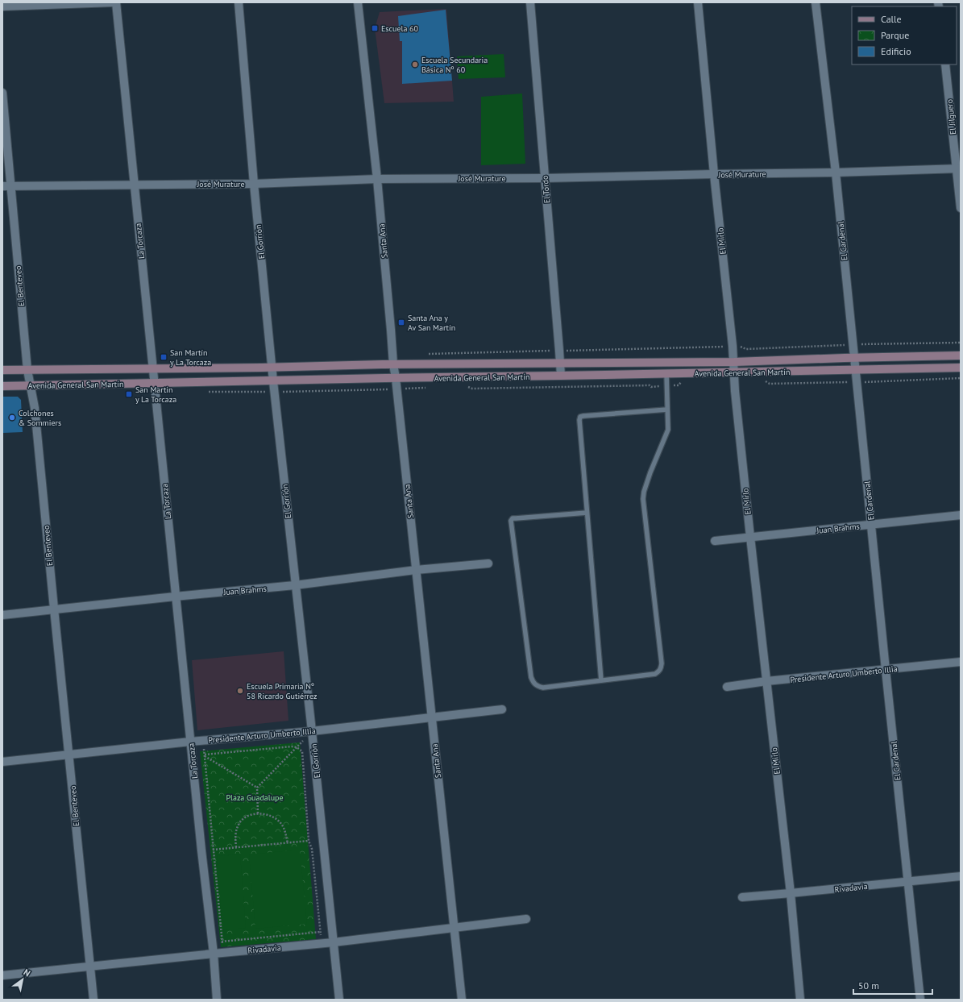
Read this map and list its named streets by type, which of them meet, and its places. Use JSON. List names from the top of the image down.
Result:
{
  "streets": {
    "main road": ["Avenida General San Martín"],
    "street": [
      "El Jilguero",
      "José Murature",
      "El Tordo",
      "La Torcaza",
      "Santa Ana",
      "El Mirlo",
      "El Cardenal",
      "El Gorrión",
      "El Benteveo",
      "Juan Brahms",
      "Presidente Arturo Umberto Illia",
      "Rivadavia"
    ]
  },
  "crossings": [
    ["El Jilguero", "José Murature"],
    ["José Murature", "El Tordo"],
    ["José Murature", "La Torcaza"],
    ["José Murature", "Santa Ana"],
    ["José Murature", "El Mirlo"],
    ["José Murature", "El Cardenal"],
    ["José Murature", "El Gorrión"],
    ["José Murature", "El Benteveo"],
    ["El Tordo", "Avenida General San Martín"],
    ["La Torcaza", "Avenida General San Martín"],
    ["La Torcaza", "Juan Brahms"],
    ["La Torcaza", "Presidente Arturo Umberto Illia"],
    ["La Torcaza", "Rivadavia"],
    ["Santa Ana", "Avenida General San Martín"],
    ["Santa Ana", "Juan Brahms"],
    ["Santa Ana", "Presidente Arturo Umberto Illia"],
    ["Santa Ana", "Rivadavia"],
    ["El Mirlo", "Avenida General San Martín"],
    ["El Mirlo", "Juan Brahms"],
    ["El Mirlo", "Presidente Arturo Umberto Illia"],
    ["El Mirlo", "Rivadavia"],
    ["El Cardenal", "Avenida General San Martín"],
    ["El Cardenal", "Juan Brahms"],
    ["El Cardenal", "Presidente Arturo Umberto Illia"],
    ["El Cardenal", "Rivadavia"],
    ["El Gorrión", "Avenida General San Martín"],
    ["El Gorrión", "Juan Brahms"],
    ["El Gorrión", "Presidente Arturo Umberto Illia"],
    ["El Gorrión", "Rivadavia"],
    ["El Benteveo", "Avenida General San Martín"],
    ["El Benteveo", "Juan Brahms"],
    ["El Benteveo", "Presidente Arturo Umberto Illia"],
    ["El Benteveo", "Rivadavia"]
  ],
  "parks": ["Plaza Guadalupe"],
  "places": {
    "transit": [
      "Escuela 60",
      "Santa Ana y Av San Martín",
      "San Martín y La Torcaza",
      "San Martin y La Torcaza"
    ],
    "other": ["Escuela Secundaria Básica Nº 60", "Colchones & Sommiers", "Escuela Primaria Nº 58 Ricardo Gutiérrez"]
  },
  "legend": ["Calle", "Parque", "Edificio"],
  "scale_bar": "50 m",
  "north": "top right"
}
